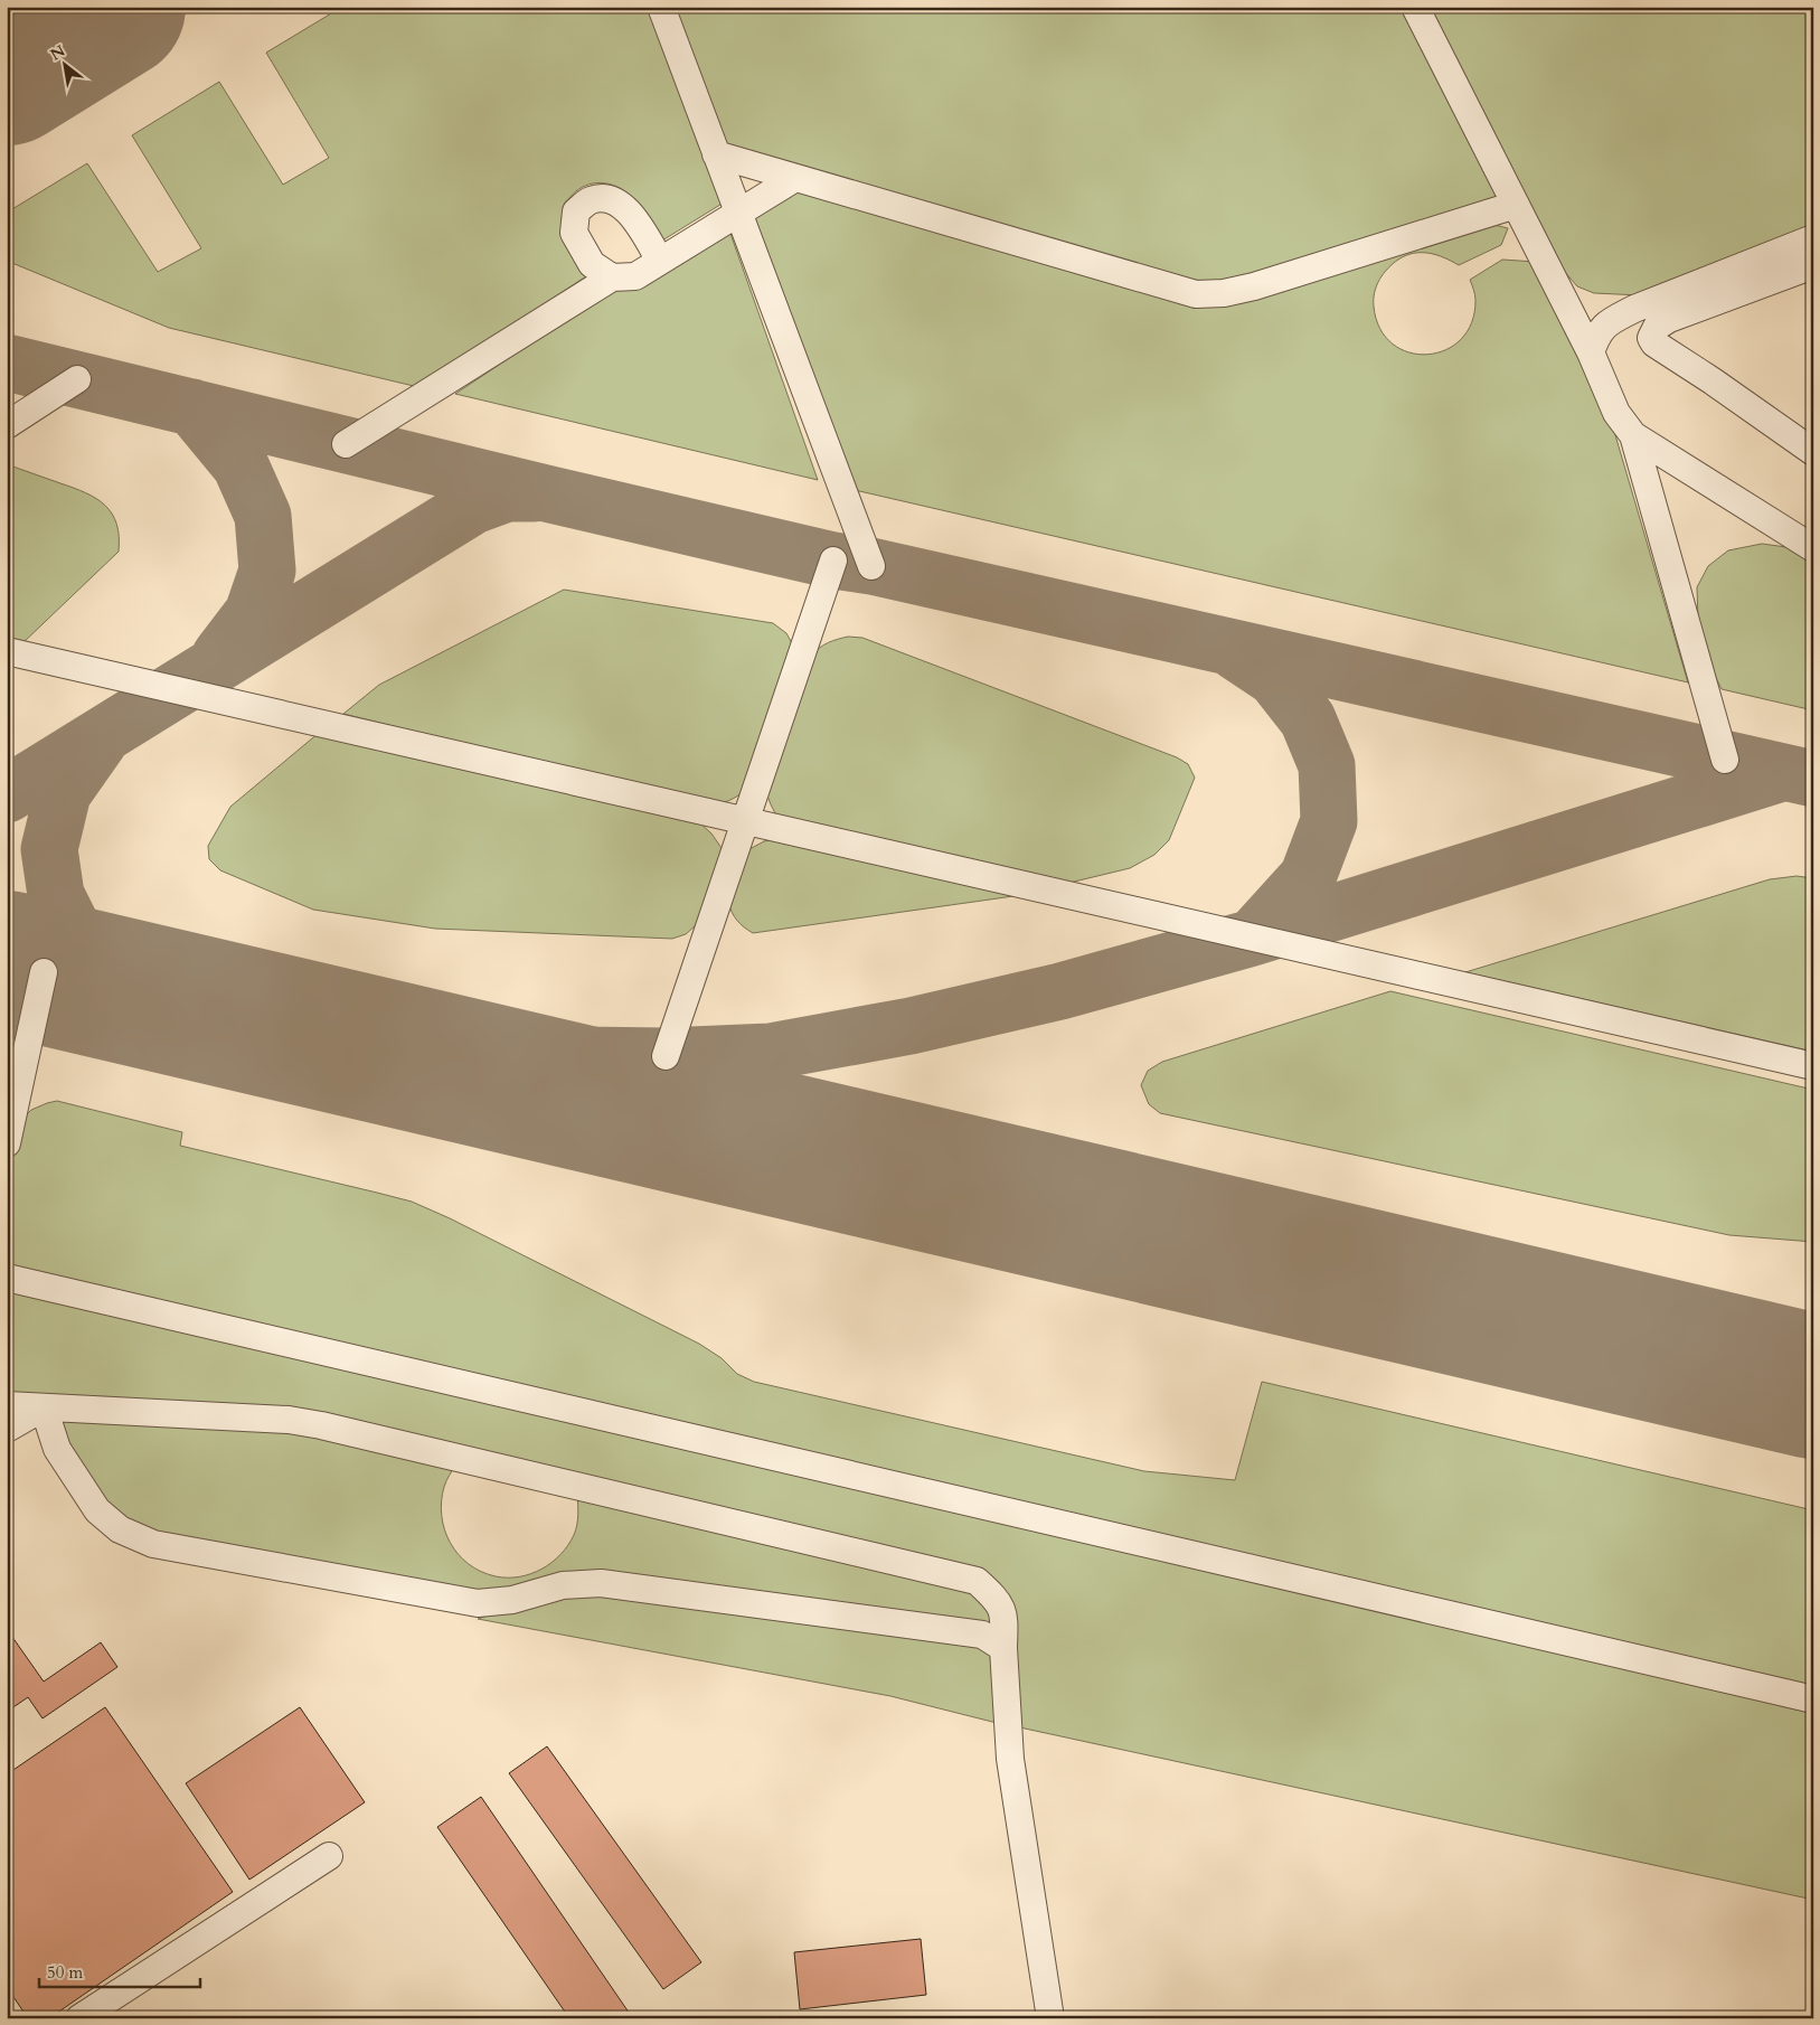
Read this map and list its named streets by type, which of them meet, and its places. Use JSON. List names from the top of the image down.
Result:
{
  "scale_bar": "50 m",
  "north": "top left"
}
